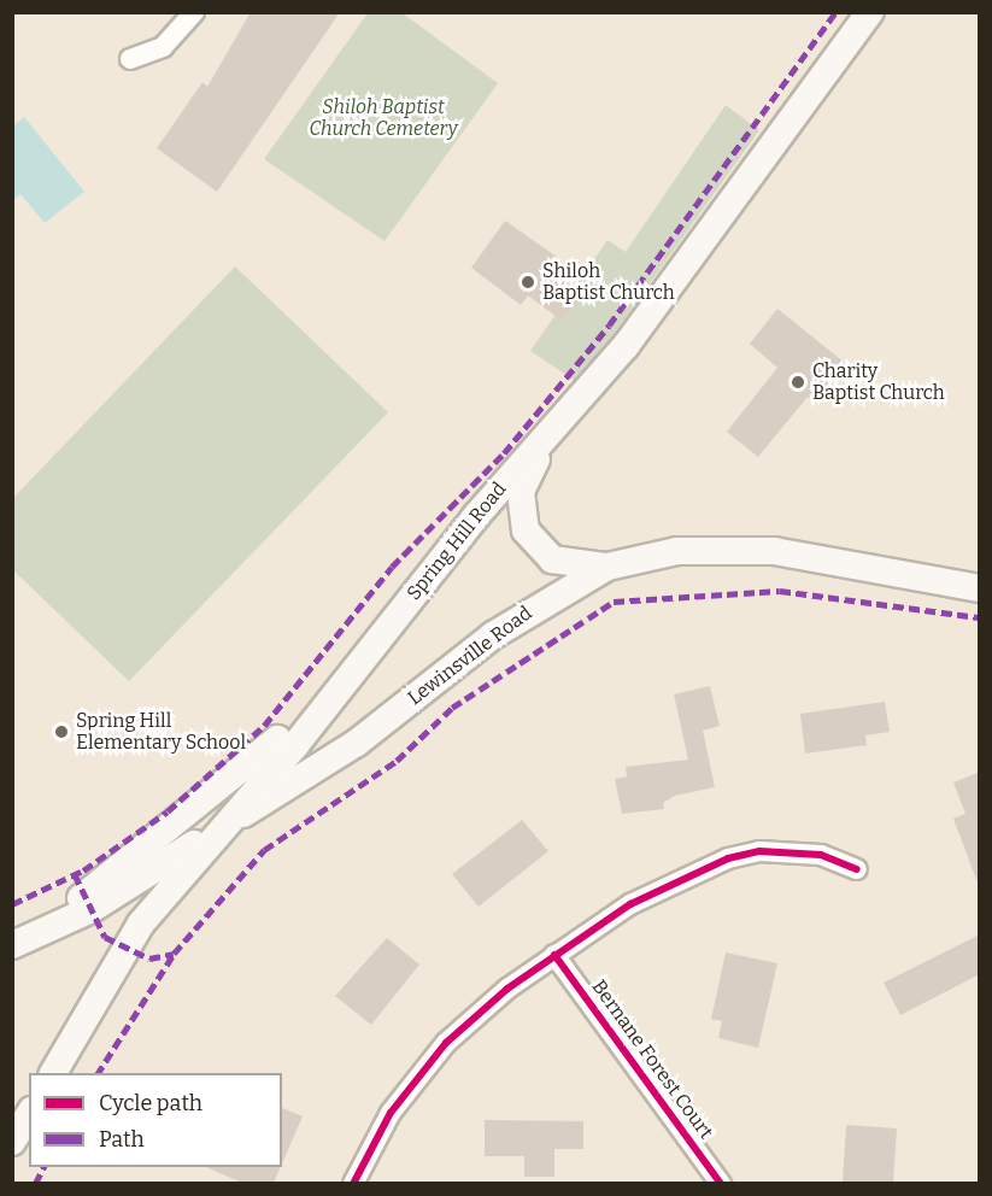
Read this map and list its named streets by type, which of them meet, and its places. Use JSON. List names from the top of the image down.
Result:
{
  "streets": {
    "main road": ["Spring Hill Road", "Lewinsville Road"],
    "street": ["Bernane Forest Court"]
  },
  "crossings": [
    ["Spring Hill Road", "Lewinsville Road"]
  ],
  "parks": ["Shiloh Baptist Church Cemetery"],
  "places": ["Shiloh Baptist Church", "Charity Baptist Church", "Spring Hill Elementary School"],
  "legend": ["Cycle path", "Path"]
}
